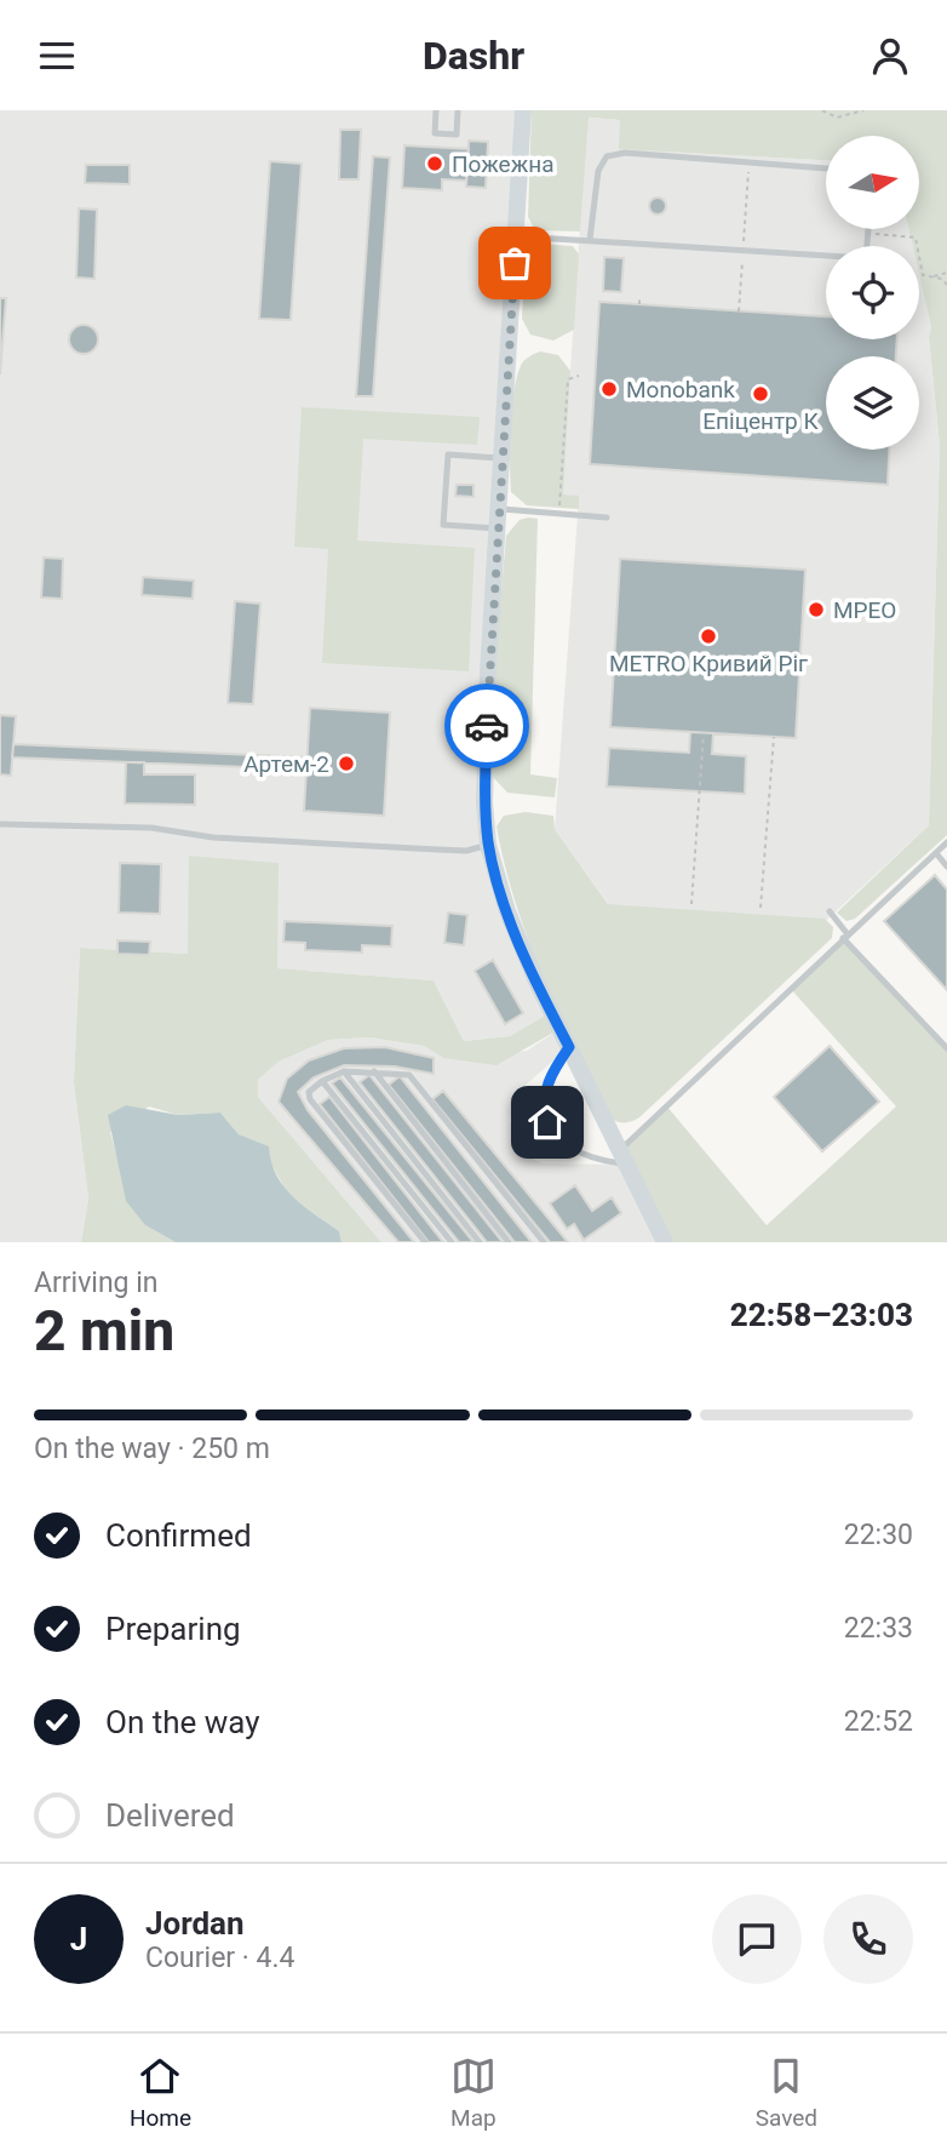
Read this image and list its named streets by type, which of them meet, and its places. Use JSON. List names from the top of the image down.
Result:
{
  "places": [
    "Пожежна",
    "Monobank",
    "Епіцентр К",
    "МРЕО",
    "METRO Кривий Ріг",
    "Артем-2"
  ],
  "north": "right",
  "page": {
    "header": "Dashr",
    "heading": ["2 min", "Arriving in", "22:58–23:03"],
    "panel": ["Jordan", "Courier · 4.4"],
    "bar": "On the way · 250 m",
    "list": [
      ["Confirmed", "22:30"],
      ["Preparing", "22:33"],
      ["On the way", "22:52"],
      "Delivered"
    ],
    "round": "J",
    "tabs": ["Home", "Map", "Saved"]
  }
}
